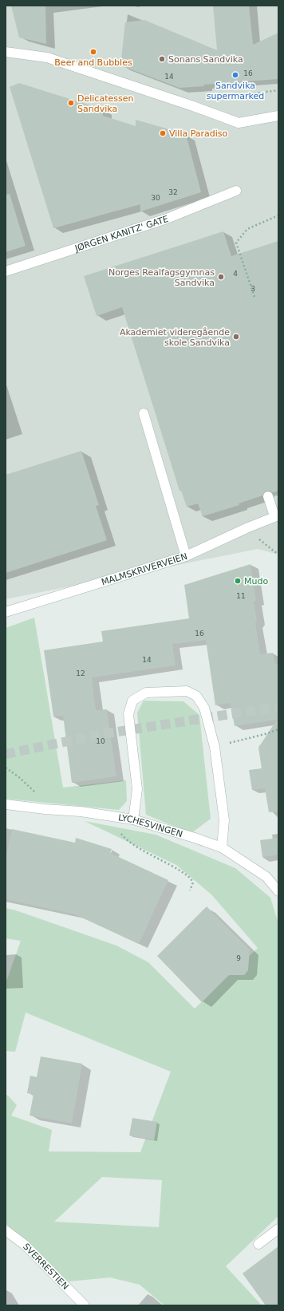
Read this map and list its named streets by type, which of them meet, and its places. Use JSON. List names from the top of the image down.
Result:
{
  "streets": {
    "street": [
      "JØRGEN KANITZ' GATE",
      "MALMSKRIVERVEIEN",
      "LYCHESVINGEN",
      "SVERRESTIEN"
    ]
  },
  "places": [
    "Beer and Bubbles",
    "Sonans Sandvika",
    "Sandvika supermarked",
    "Delicatessen Sandvika",
    "Villa Paradiso",
    "Norges Realfagsgymnas Sandvika",
    "Akademiet videregående skole Sandvika",
    "Mudo"
  ],
  "house_numbers": [
    "16",
    "14",
    "32",
    "30",
    "4",
    "3",
    "11",
    "16",
    "14",
    "12",
    "10",
    "9"
  ]
}
